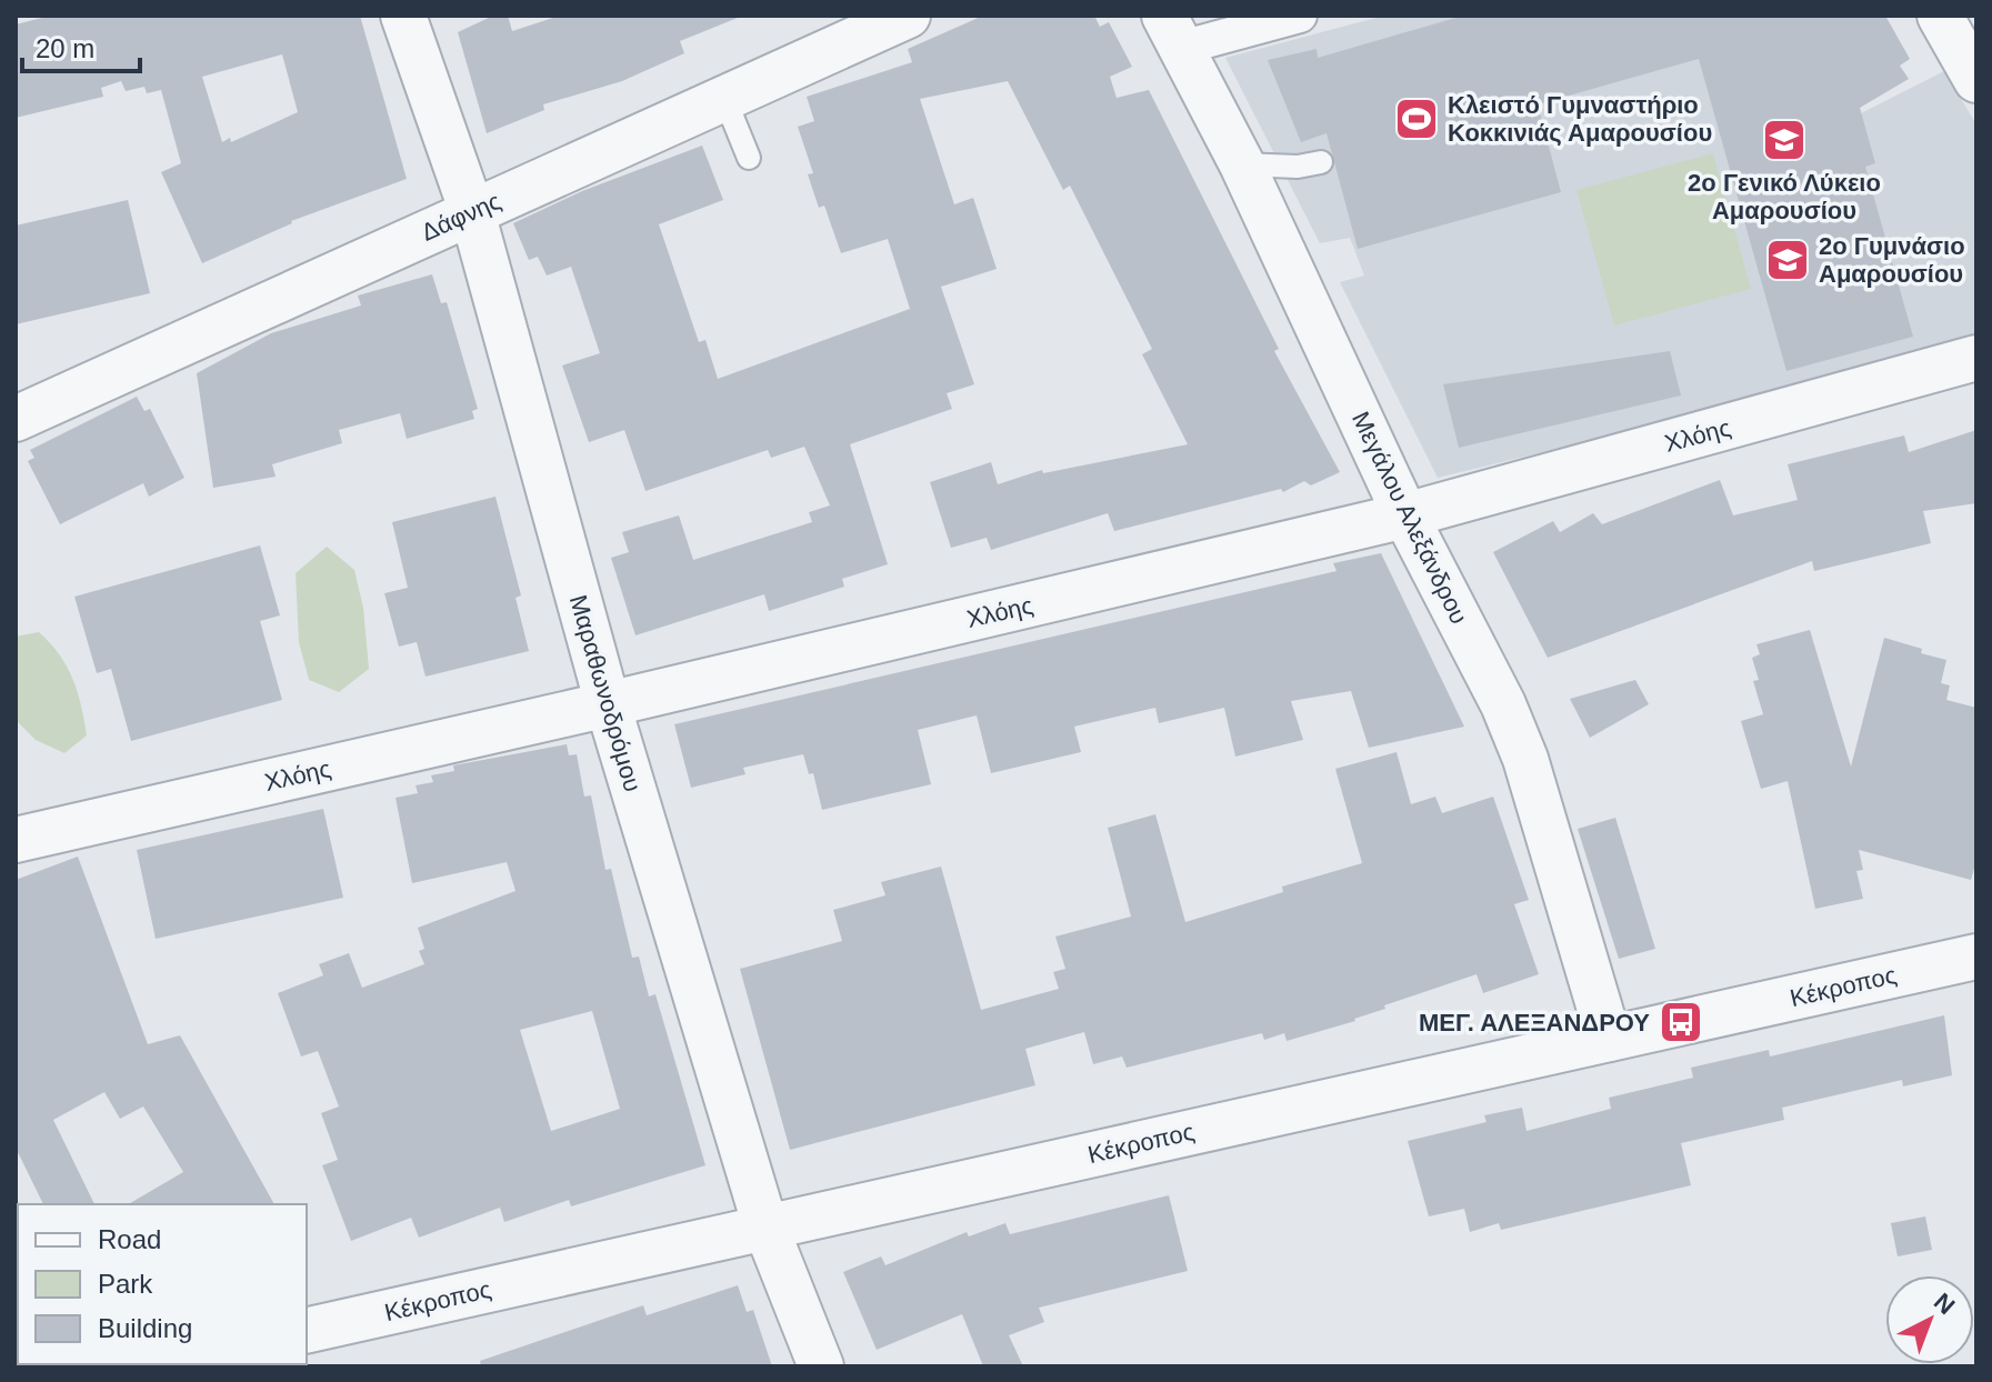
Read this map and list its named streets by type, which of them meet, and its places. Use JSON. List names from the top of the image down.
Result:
{
  "streets": {
    "street": [
      "Δάφνης",
      "Χλόης",
      "Μεγάλου Αλεξάνδρου",
      "Μαραθωνοδρόμου",
      "Κέκροπος"
    ]
  },
  "crossings": [
    ["Δάφνης", "Μαραθωνοδρόμου"],
    ["Χλόης", "Μεγάλου Αλεξάνδρου"],
    ["Χλόης", "Μαραθωνοδρόμου"],
    ["Μεγάλου Αλεξάνδρου", "Κέκροπος"],
    ["Μαραθωνοδρόμου", "Κέκροπος"]
  ],
  "places": {
    "sports": ["Κλειστό Γυμναστήριο Κοκκινιάς Αμαρουσίου"],
    "school or university": ["2ο Γενικό Λύκειο Αμαρουσίου", "2ο Γυμνάσιο Αμαρουσίου"],
    "bus stop": ["ΜΕΓ. ΑΛΕΞΑΝΔΡΟΥ"]
  },
  "legend": ["Road", "Park", "Building"],
  "scale_bar": "20 m",
  "north": "top right"
}
